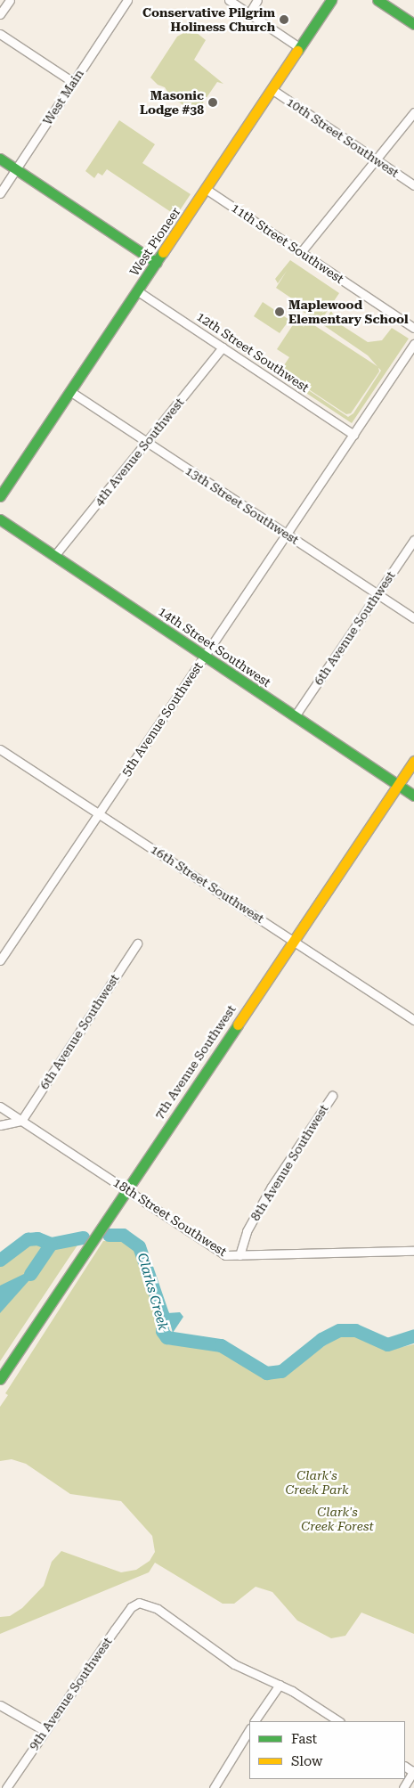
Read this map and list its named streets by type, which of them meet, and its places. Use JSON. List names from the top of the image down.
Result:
{
  "streets": {
    "street": [
      "West Main",
      "10th Street Southwest",
      "West Pioneer",
      "11th Street Southwest",
      "12th Street Southwest",
      "4th Avenue Southwest",
      "13th Street Southwest",
      "6th Avenue Southwest",
      "14th Street Southwest",
      "5th Avenue Southwest",
      "16th Street Southwest",
      "7th Avenue Southwest",
      "8th Avenue Southwest",
      "18th Street Southwest",
      "9th Avenue Southwest"
    ]
  },
  "crossings": [
    ["10th Street Southwest", "West Pioneer"],
    ["West Pioneer", "11th Street Southwest"],
    ["West Pioneer", "12th Street Southwest"],
    ["West Pioneer", "13th Street Southwest"],
    ["12th Street Southwest", "4th Avenue Southwest"],
    ["12th Street Southwest", "5th Avenue Southwest"],
    ["4th Avenue Southwest", "13th Street Southwest"],
    ["4th Avenue Southwest", "14th Street Southwest"],
    ["13th Street Southwest", "6th Avenue Southwest"],
    ["13th Street Southwest", "5th Avenue Southwest"],
    ["6th Avenue Southwest", "14th Street Southwest"],
    ["6th Avenue Southwest", "18th Street Southwest"],
    ["14th Street Southwest", "5th Avenue Southwest"],
    ["14th Street Southwest", "7th Avenue Southwest"],
    ["5th Avenue Southwest", "16th Street Southwest"],
    ["16th Street Southwest", "7th Avenue Southwest"],
    ["7th Avenue Southwest", "18th Street Southwest"],
    ["8th Avenue Southwest", "18th Street Southwest"]
  ],
  "water": ["Clarks Creek"],
  "parks": ["Clark's Creek Park", "Clark's Creek Forest"],
  "places": ["Conservative Pilgrim Holiness Church", "Masonic Lodge #38", "Maplewood Elementary School"],
  "legend": ["Fast", "Slow"]
}
